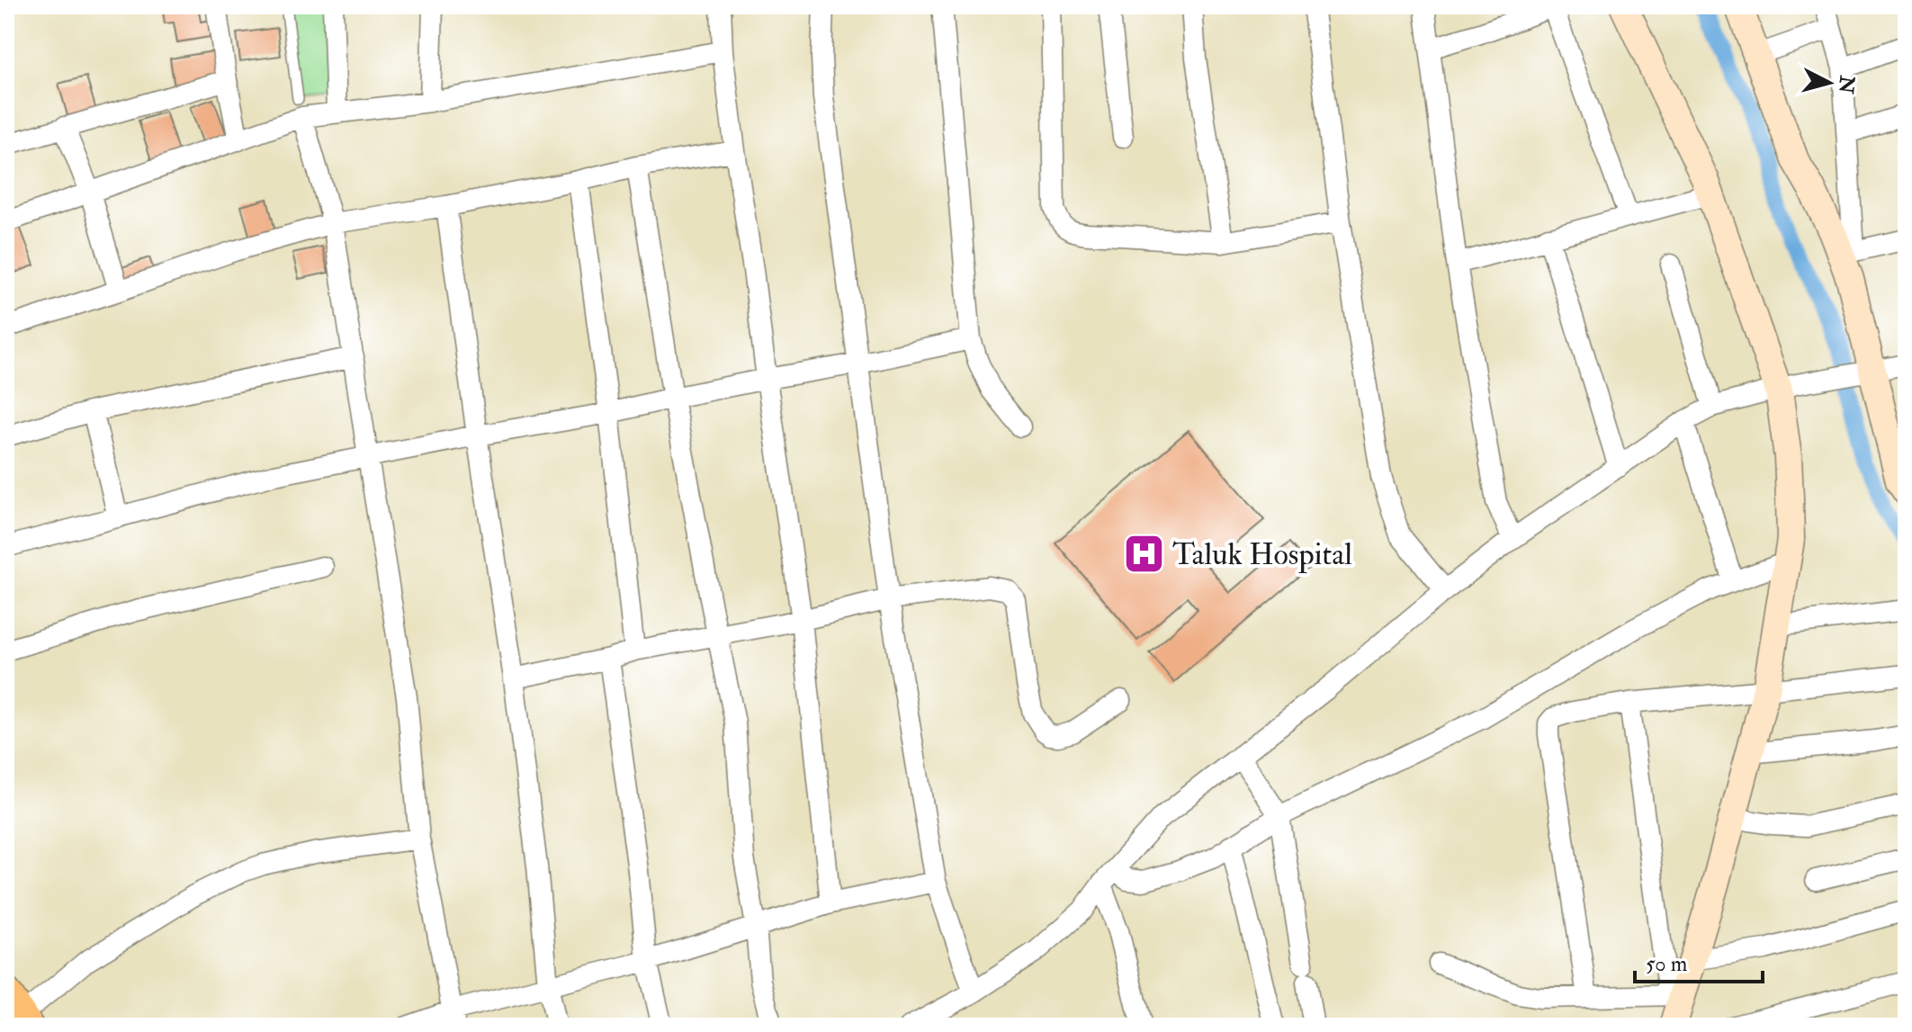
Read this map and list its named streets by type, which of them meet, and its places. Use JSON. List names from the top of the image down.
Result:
{
  "places": {
    "hospital": ["Taluk Hospital"]
  },
  "scale_bar": "50 m",
  "north": "right"
}
